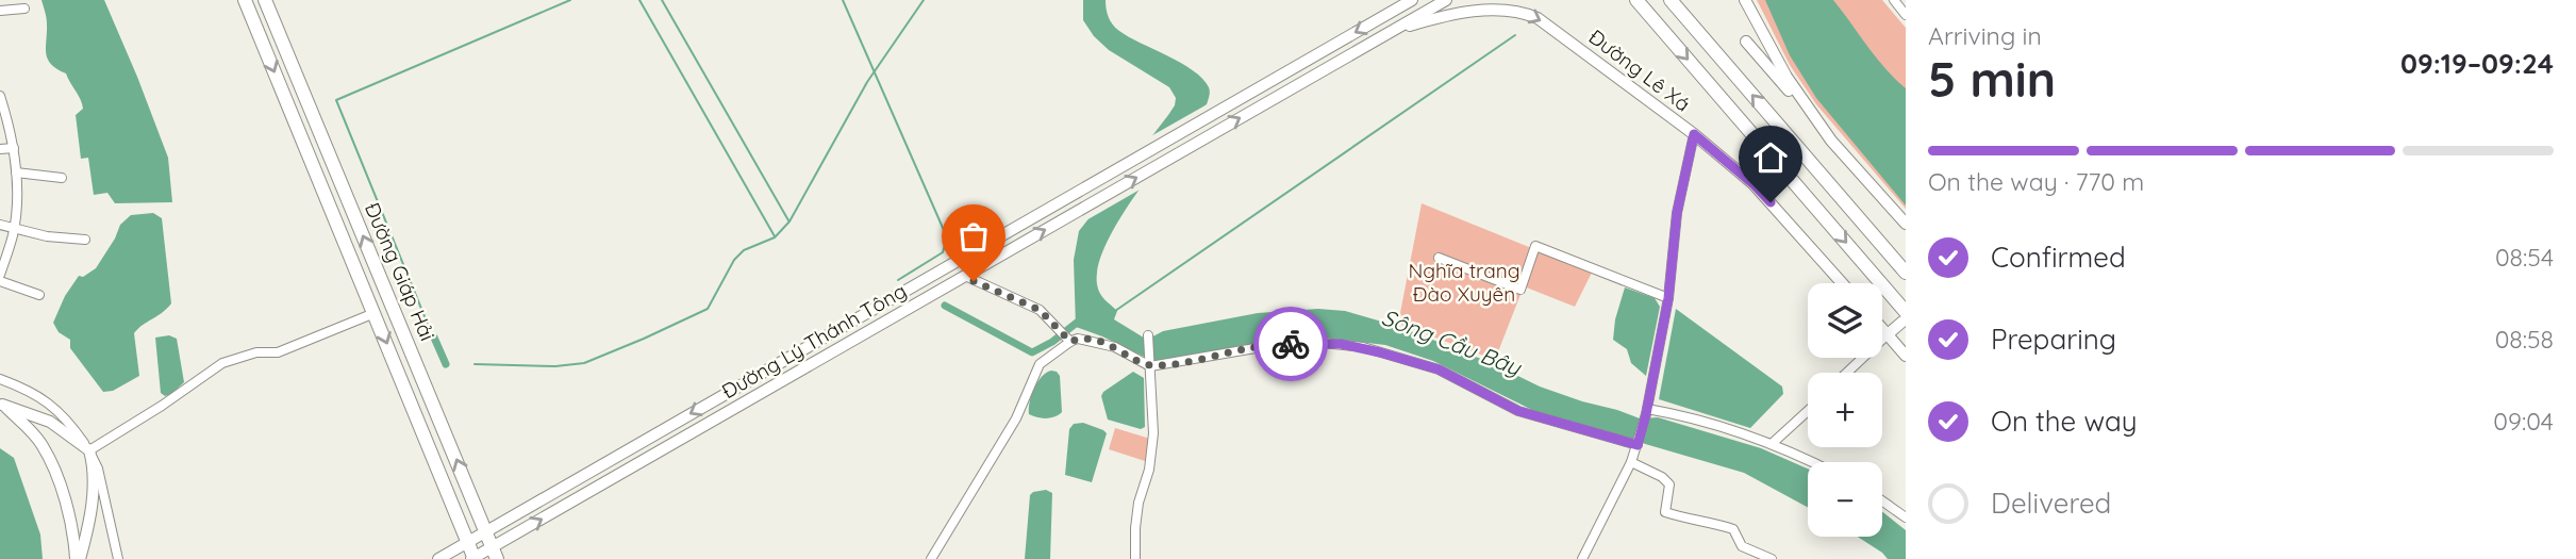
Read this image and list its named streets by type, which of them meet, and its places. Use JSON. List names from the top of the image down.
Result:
{
  "streets": {
    "highway": ["Đường Giáp Hải"],
    "main road": ["Đường Lê Xá", "Đường Lý Thánh Tông"]
  },
  "crossings": [
    ["Đường Lê Xá", "Đường Lý Thánh Tông"],
    ["Đường Giáp Hải", "Đường Lý Thánh Tông"]
  ],
  "one_way": ["Đường Lê Xá"],
  "water": ["Sông Cầu Bây"],
  "parks": ["Nghĩa trang Đào Xuyên"],
  "page": {
    "heading": ["5 min", "Arriving in", "09:19–09:24"],
    "bar": "On the way · 770 m",
    "list": [
      ["Confirmed", "08:54"],
      ["Preparing", "08:58"],
      ["On the way", "09:04"],
      "Delivered"
    ],
    "map_buttons": ["+", "−"]
  }
}
